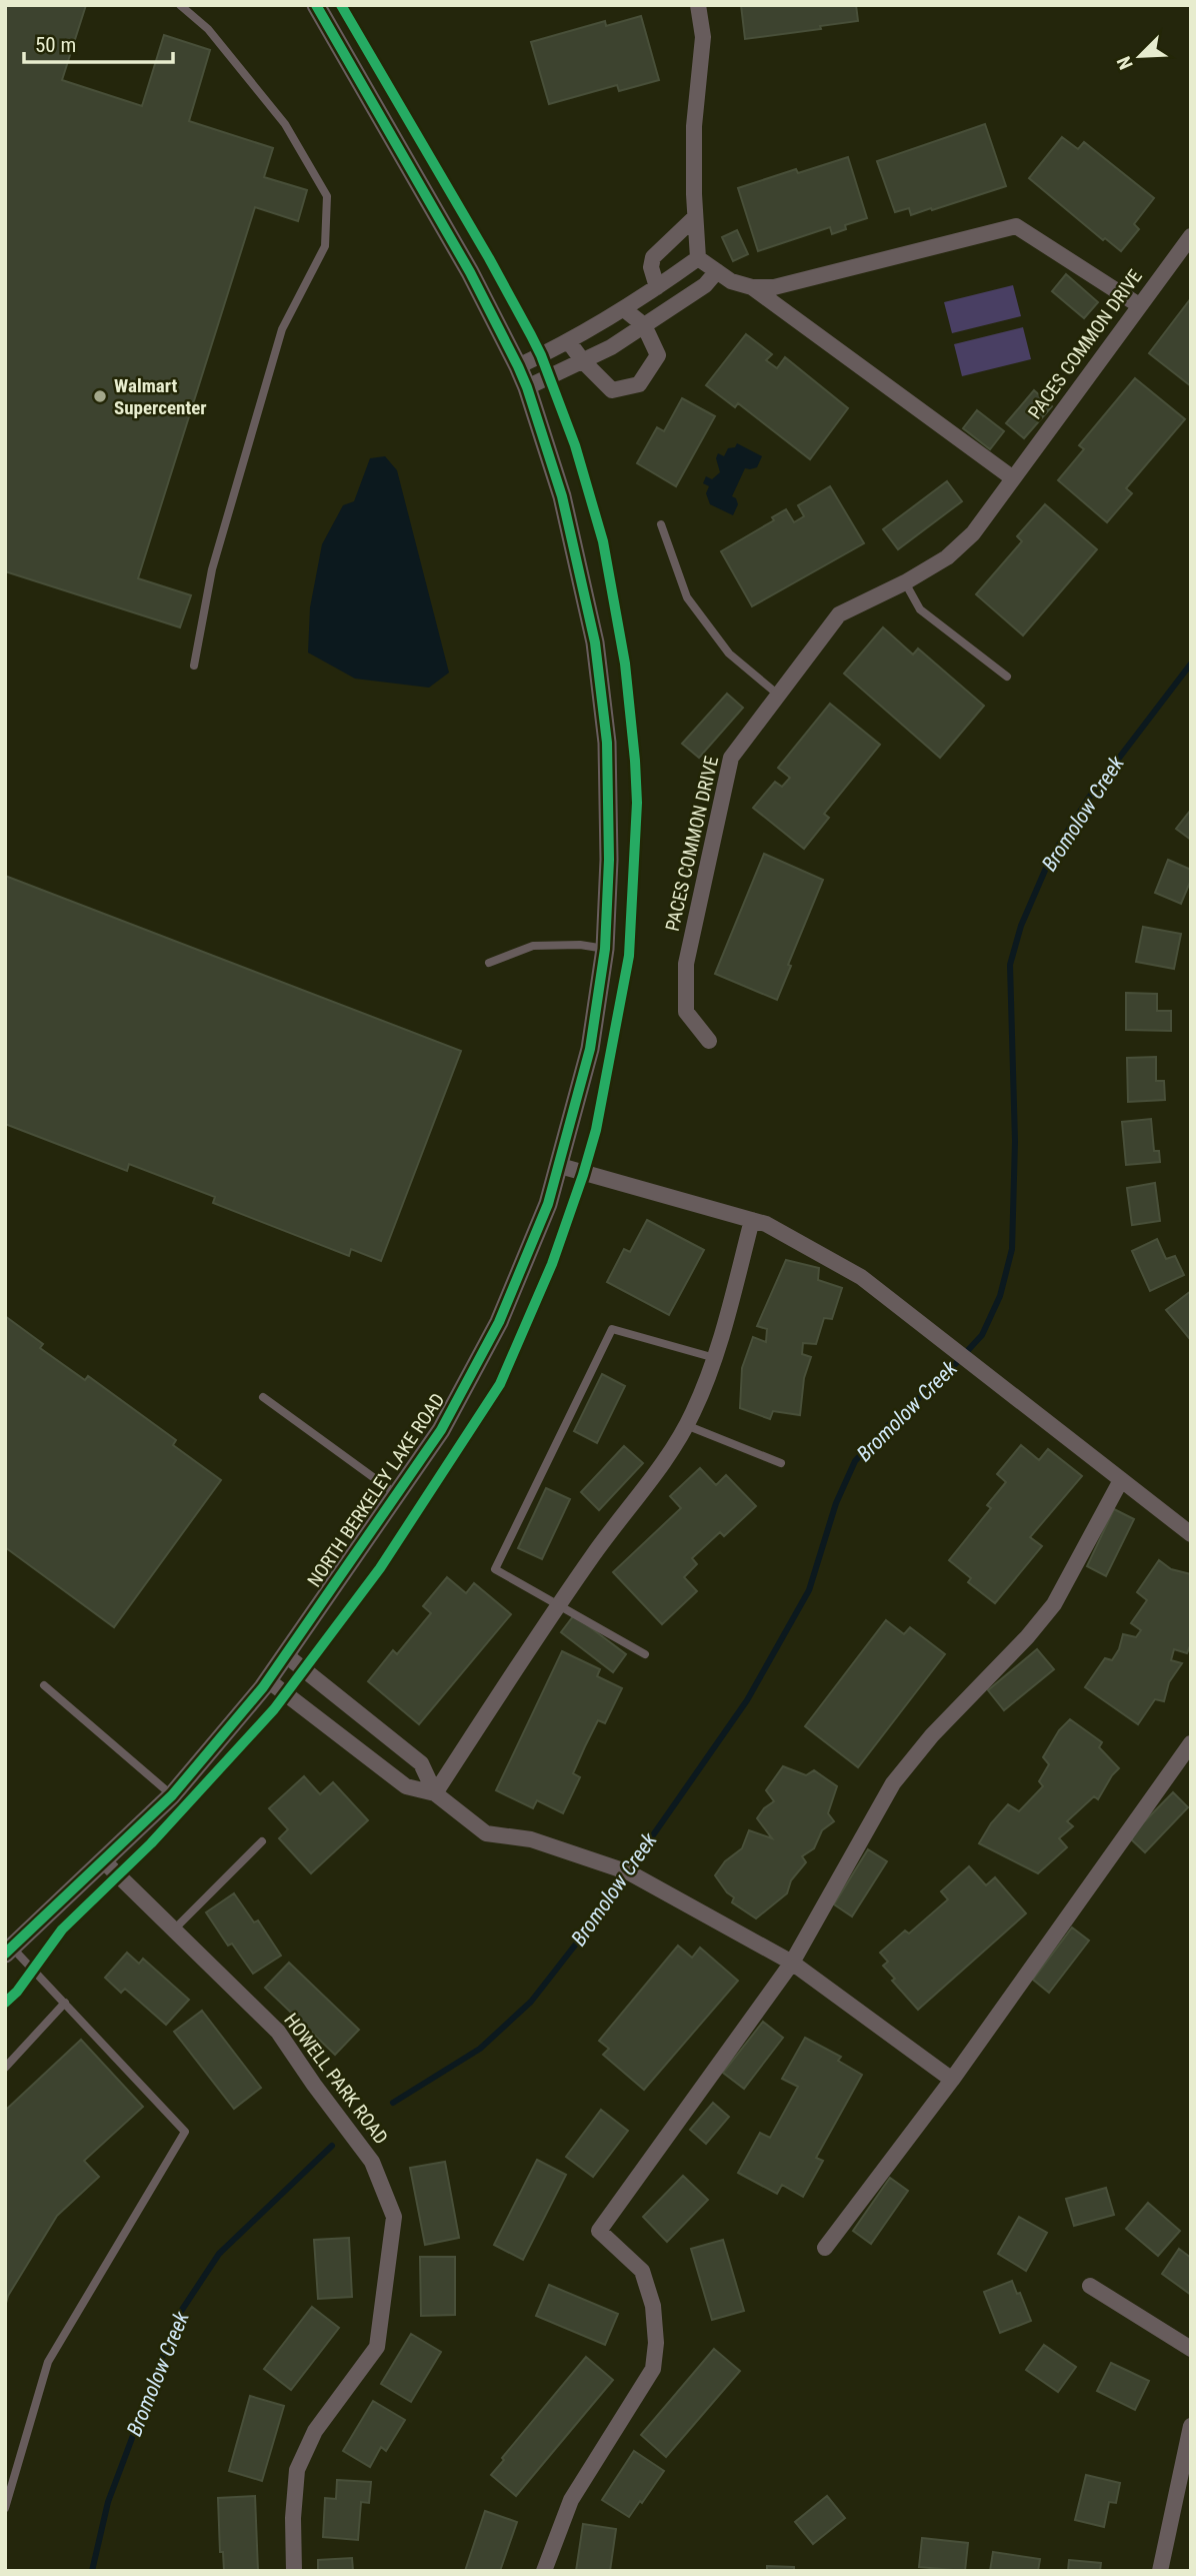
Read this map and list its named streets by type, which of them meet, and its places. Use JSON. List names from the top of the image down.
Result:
{
  "streets": {
    "street": ["PACES COMMON DRIVE", "NORTH BERKELEY LAKE ROAD", "HOWELL PARK ROAD"]
  },
  "crossings": [
    ["NORTH BERKELEY LAKE ROAD", "HOWELL PARK ROAD"]
  ],
  "water": ["Bromolow Creek"],
  "places": ["Walmart Supercenter"],
  "scale_bar": "50 m",
  "north": "bottom left"
}
